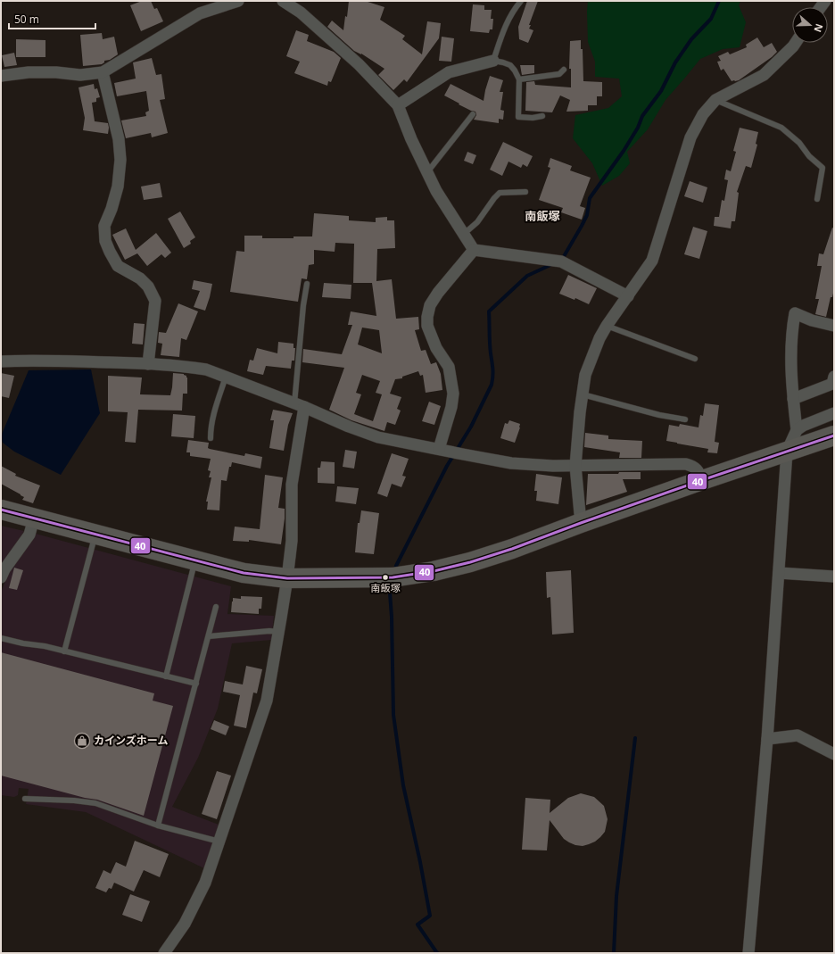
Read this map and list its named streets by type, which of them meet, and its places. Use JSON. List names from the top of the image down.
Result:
{
  "districts": ["南飯塚"],
  "places": {
    "other": ["南飯塚"],
    "shop": ["カインズホーム"]
  },
  "lines": ["transit line 40"],
  "scale_bar": "50 m",
  "north": "right"
}
